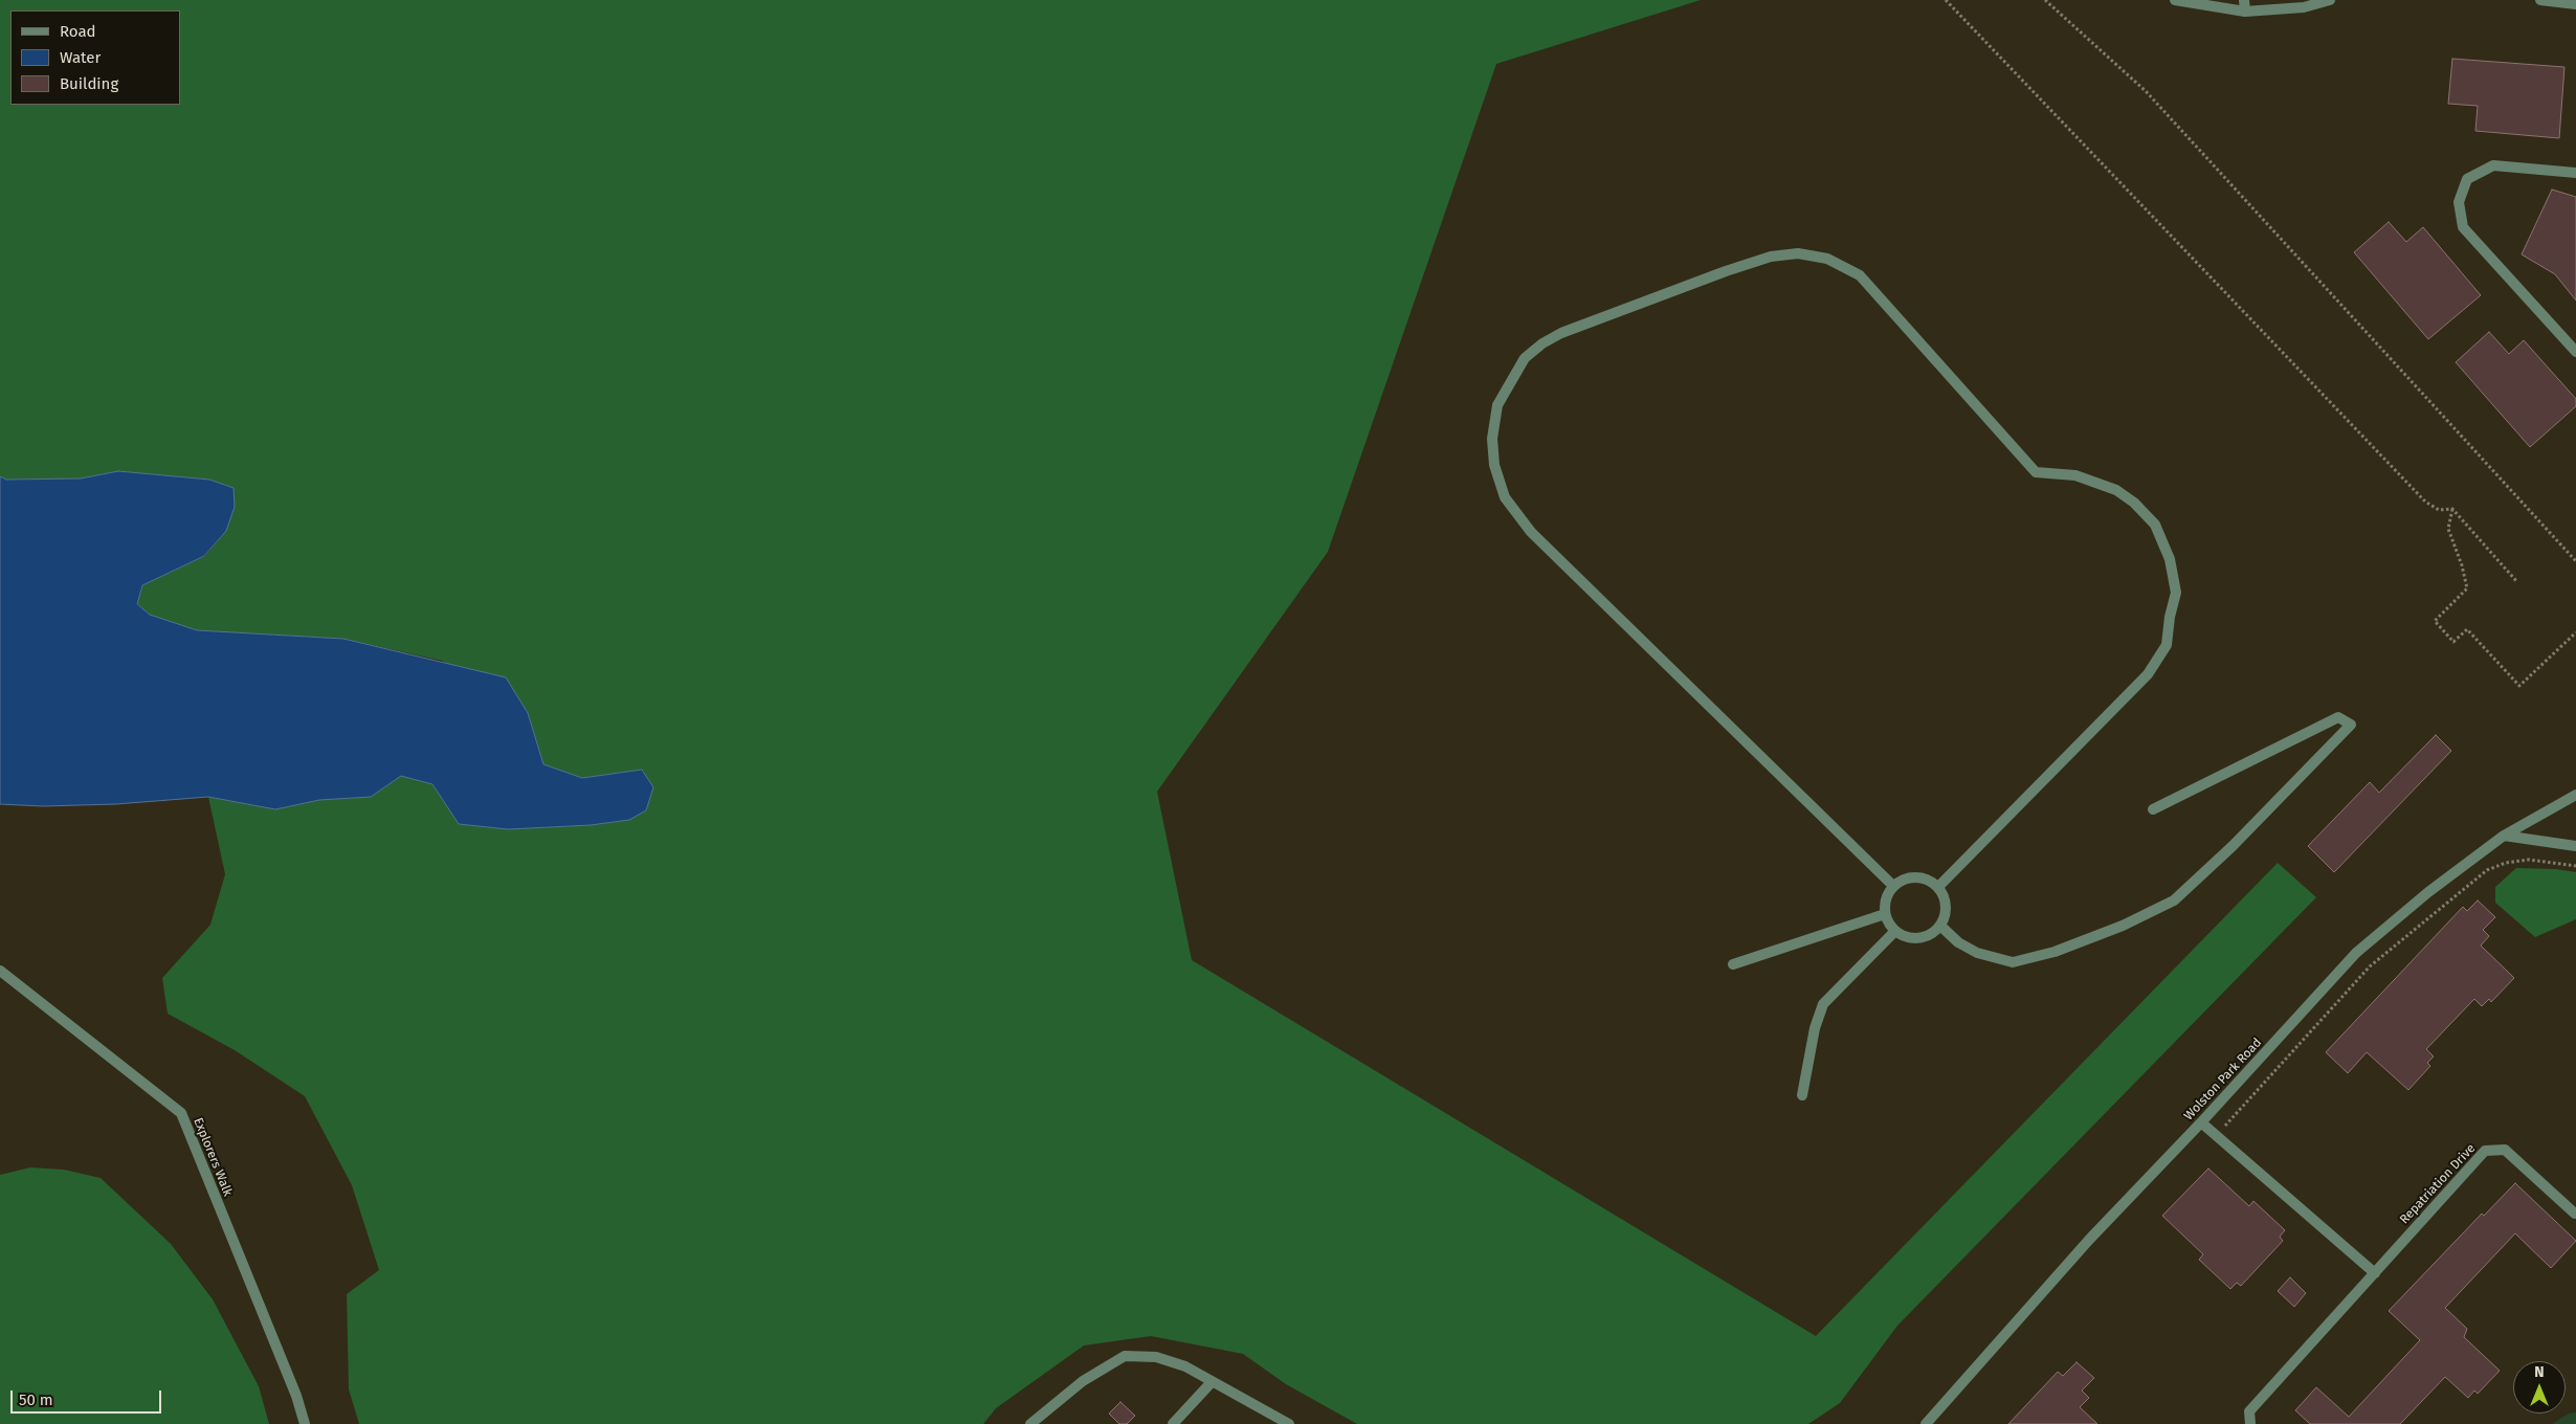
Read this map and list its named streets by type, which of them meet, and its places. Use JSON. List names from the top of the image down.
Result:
{
  "streets": {
    "street": ["Wolston Park Road", "Explorers Walk", "Repatriation Drive"]
  },
  "legend": ["Road", "Water", "Building"],
  "scale_bar": "50 m",
  "north": "top"
}
